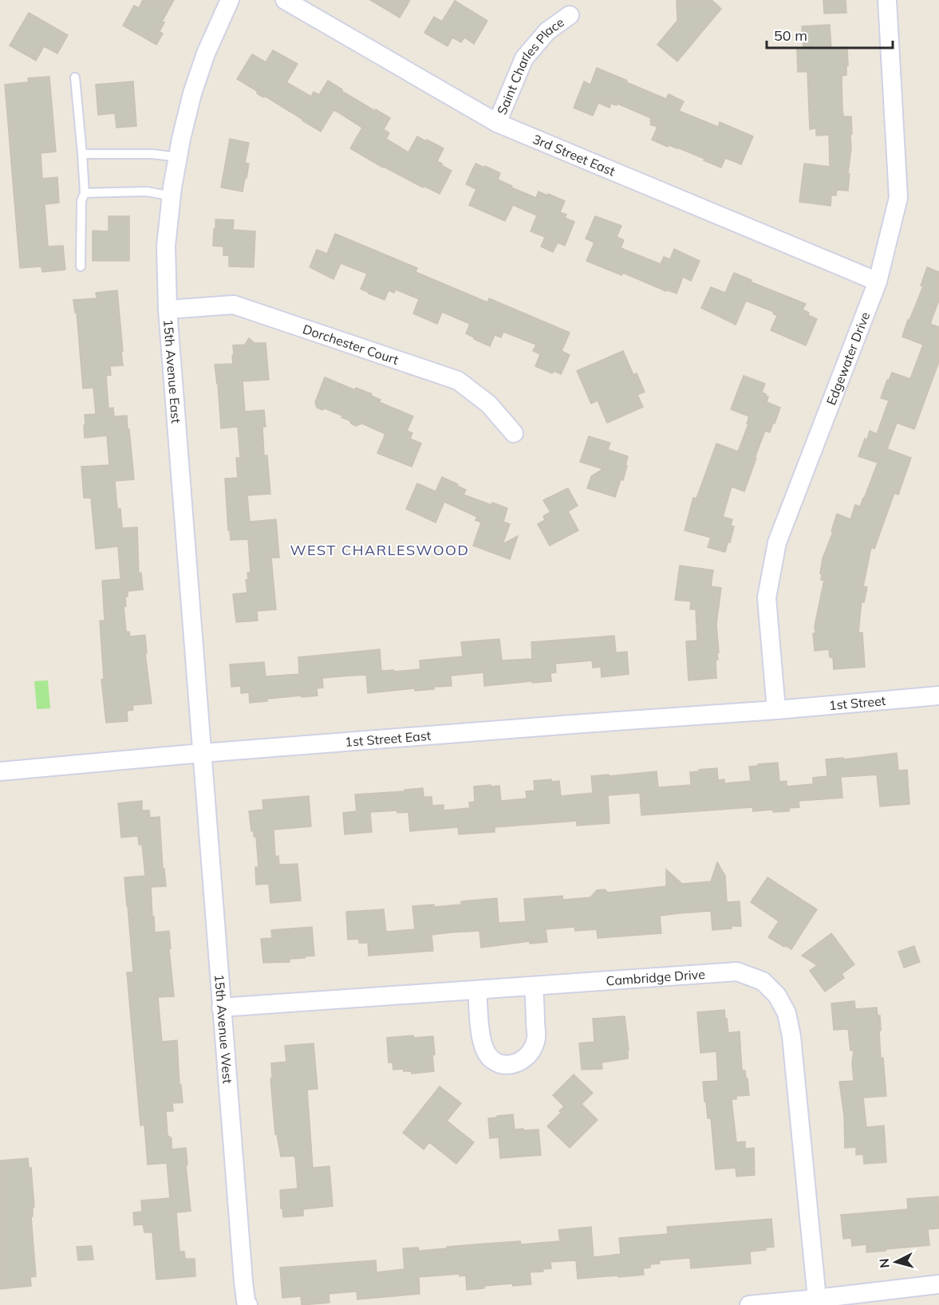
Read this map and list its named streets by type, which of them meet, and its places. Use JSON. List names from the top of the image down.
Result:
{
  "streets": {
    "street": [
      "Saint Charles Place",
      "3rd Street East",
      "Dorchester Court",
      "Edgewater Drive",
      "15th Avenue East",
      "1st Street",
      "1st Street East",
      "Cambridge Drive",
      "15th Avenue West"
    ]
  },
  "crossings": [
    ["Saint Charles Place", "3rd Street East"],
    ["3rd Street East", "Edgewater Drive"],
    ["Dorchester Court", "15th Avenue East"],
    ["Edgewater Drive", "1st Street"],
    ["Edgewater Drive", "1st Street East"],
    ["15th Avenue East", "1st Street East"],
    ["15th Avenue East", "15th Avenue West"],
    ["1st Street", "1st Street East"],
    ["1st Street East", "15th Avenue West"],
    ["Cambridge Drive", "15th Avenue West"]
  ],
  "districts": ["WEST CHARLESWOOD"],
  "scale_bar": "50 m",
  "north": "left"
}
